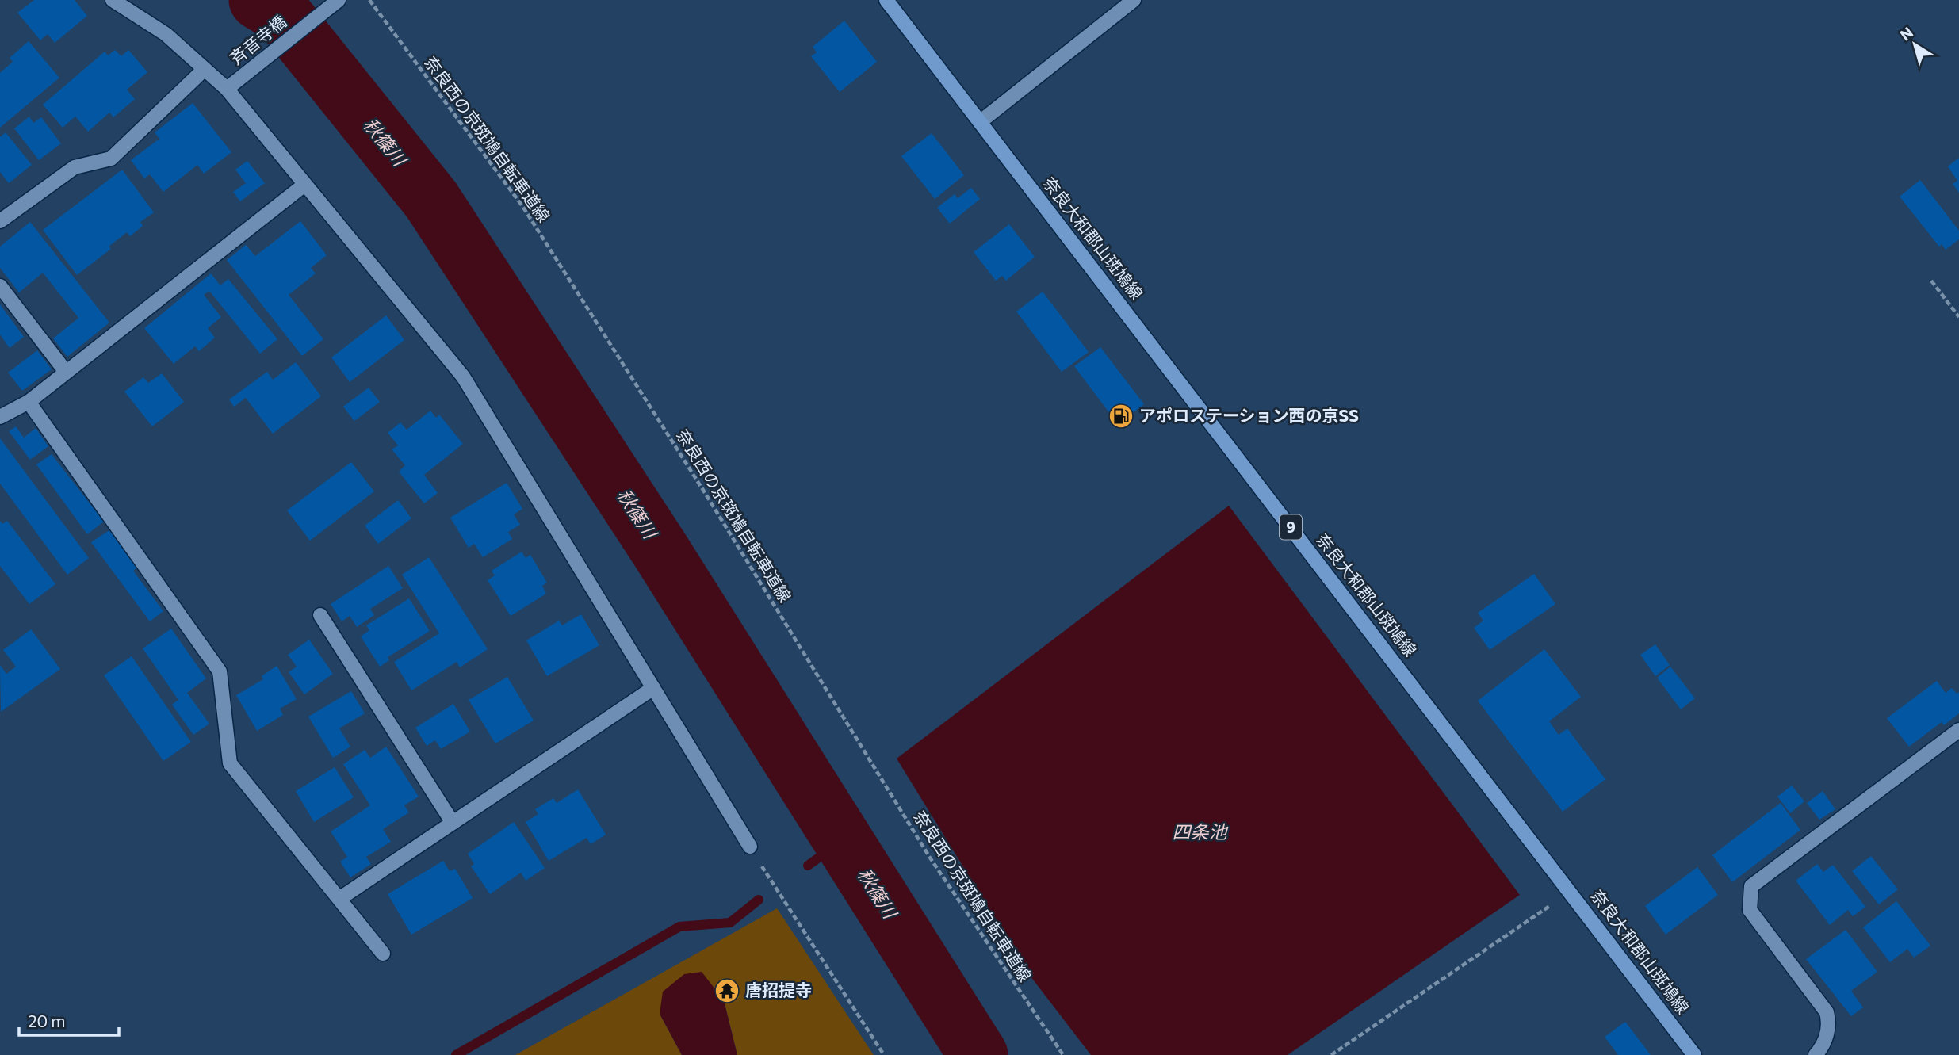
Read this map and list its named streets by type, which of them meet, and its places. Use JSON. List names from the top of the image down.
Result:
{
  "streets": {
    "main road": ["奈良大和郡山斑鳩線", "9"],
    "street": ["斉音寺橋"],
    "path": ["奈良西の京斑鳩自転車道線"]
  },
  "water": ["秋篠川", "四条池"],
  "places": {
    "fuel station": ["アポロステーション西の京SS"],
    "temple": ["唐招提寺"]
  },
  "scale_bar": "20 m",
  "north": "top left"
}
